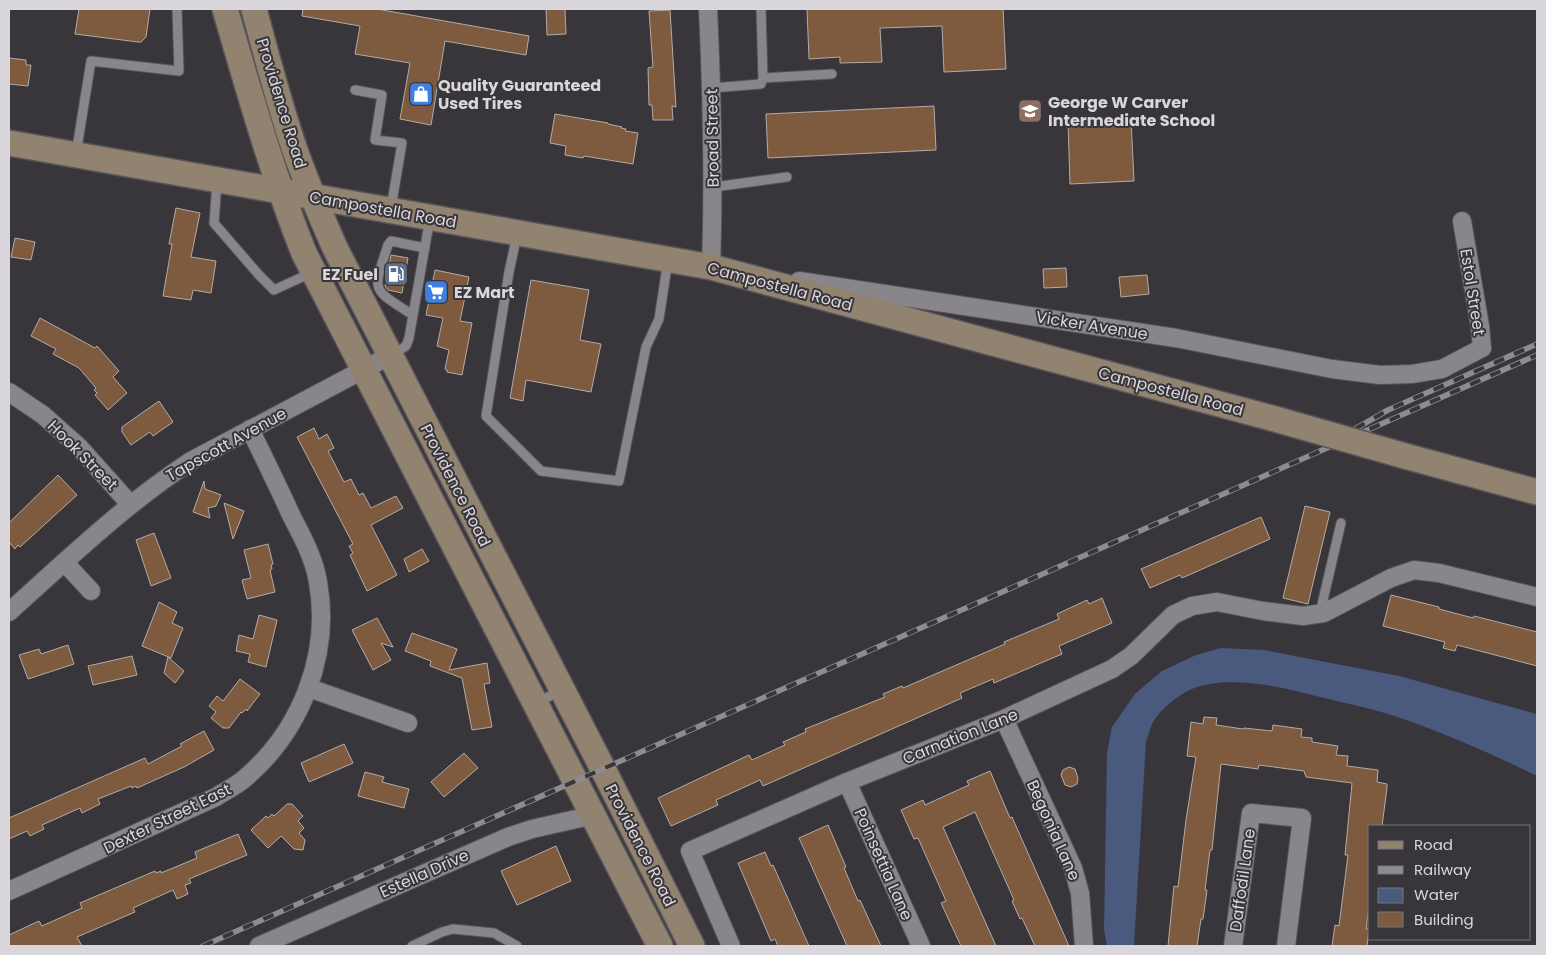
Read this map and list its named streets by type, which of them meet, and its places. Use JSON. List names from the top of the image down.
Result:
{
  "streets": {
    "main road": ["Providence Road", "Campostella Road"],
    "street": [
      "Broad Street",
      "Estol Street",
      "Vicker Avenue",
      "Tapscott Avenue",
      "Hook Street",
      "Carnation Lane",
      "Dexter Street East",
      "Begonia Lane",
      "Poinsettia Lane",
      "Estella Drive",
      "Daffodil Lane"
    ]
  },
  "crossings": [
    ["Providence Road", "Campostella Road"],
    ["Providence Road", "Tapscott Avenue"],
    ["Providence Road", "Estella Drive"],
    ["Broad Street", "Campostella Road"],
    ["Broad Street", "Vicker Avenue"],
    ["Campostella Road", "Vicker Avenue"],
    ["Estol Street", "Vicker Avenue"],
    ["Tapscott Avenue", "Hook Street"],
    ["Tapscott Avenue", "Dexter Street East"],
    ["Carnation Lane", "Begonia Lane"],
    ["Carnation Lane", "Poinsettia Lane"]
  ],
  "places": {
    "shop": ["Quality Guaranteed Used Tires"],
    "school or university": ["George W Carver Intermediate School"],
    "fuel station": ["EZ Fuel"],
    "supermarket": ["EZ Mart"]
  },
  "legend": [
    "Road",
    "Railway",
    "Water",
    "Building"
  ]
}
